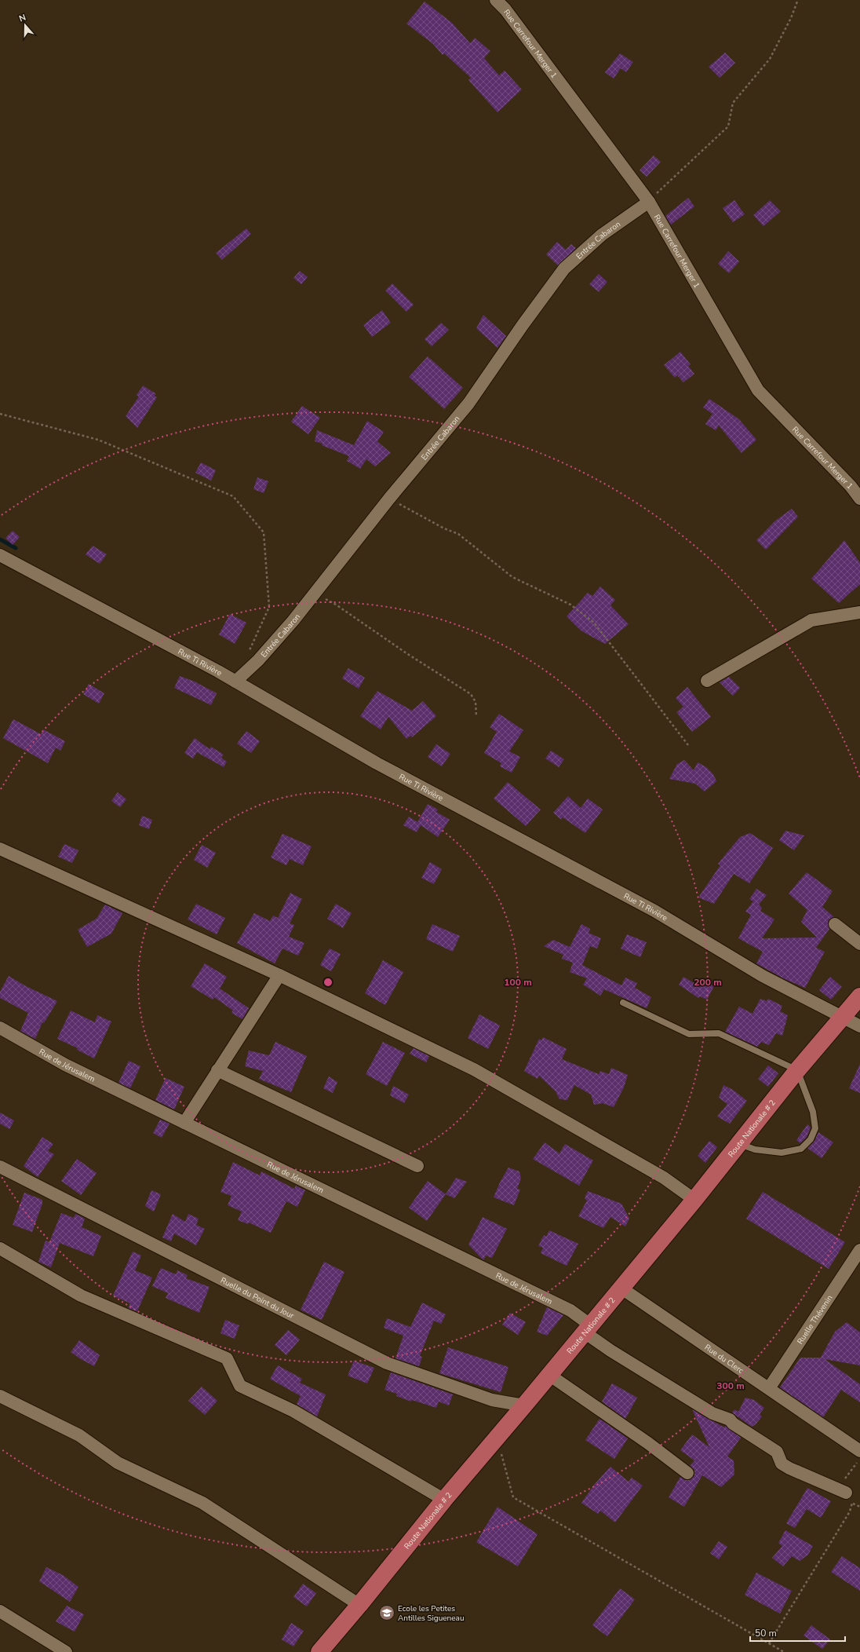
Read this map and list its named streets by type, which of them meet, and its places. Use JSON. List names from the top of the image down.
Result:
{
  "streets": {
    "main road": ["Route Nationale # 2"],
    "street": [
      "Rue Carrefour Merger 1",
      "Entrée Cabaron",
      "Rue Ti Rivière",
      "Rue de Jérusalem",
      "Ruelle du Point du Jour",
      "Ruelle Thévenin",
      "Rue du Clerc"
    ]
  },
  "crossings": [
    ["Rue Carrefour Merger 1", "Entrée Cabaron"],
    ["Entrée Cabaron", "Rue Ti Rivière"],
    ["Rue Ti Rivière", "Route Nationale # 2"],
    ["Rue de Jérusalem", "Route Nationale # 2"],
    ["Route Nationale # 2", "Ruelle du Point du Jour"],
    ["Route Nationale # 2", "Rue du Clerc"],
    ["Ruelle Thévenin", "Rue du Clerc"]
  ],
  "places": {
    "school or university": ["Ecole les Petites Antilles Sigueneau"]
  },
  "scale_bar": "50 m",
  "north": "top",
  "rings": ["100 m", "200 m", "300 m"]
}
